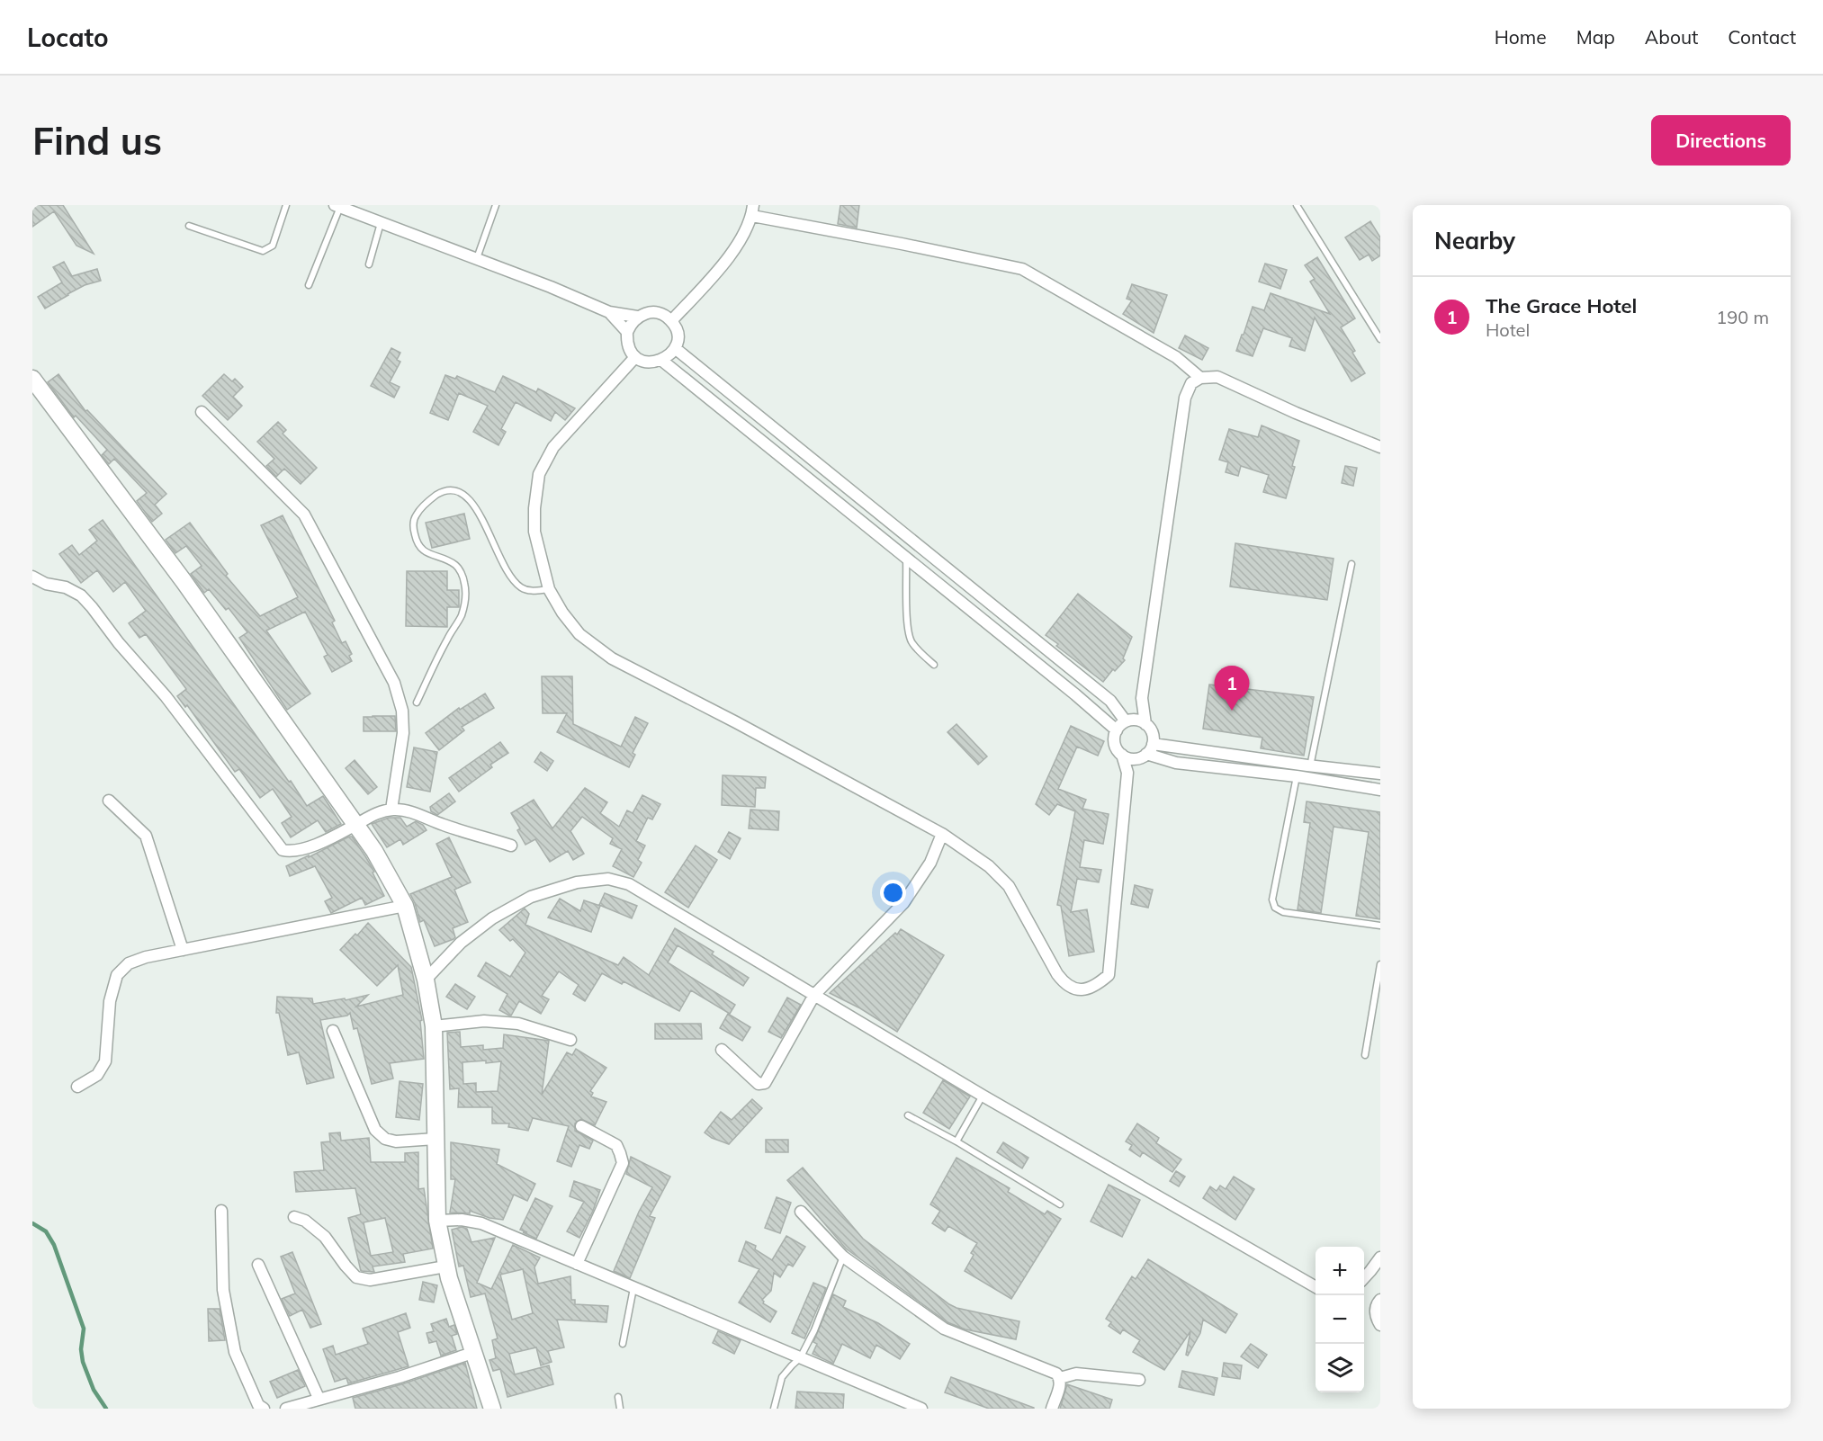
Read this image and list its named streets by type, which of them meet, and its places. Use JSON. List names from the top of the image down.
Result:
{
  "page": {
    "header": "Locato",
    "nav": [
      "Home",
      "Map",
      "About",
      "Contact"
    ],
    "buttons": "Directions",
    "title": "Find us",
    "heading": "Nearby",
    "list": [
      {
        "mark": "1",
        "name": "The Grace Hotel",
        "note": "Hotel",
        "value": "190 m"
      }
    ],
    "pins": "1",
    "map_buttons": ["+", "−"]
  }
}
